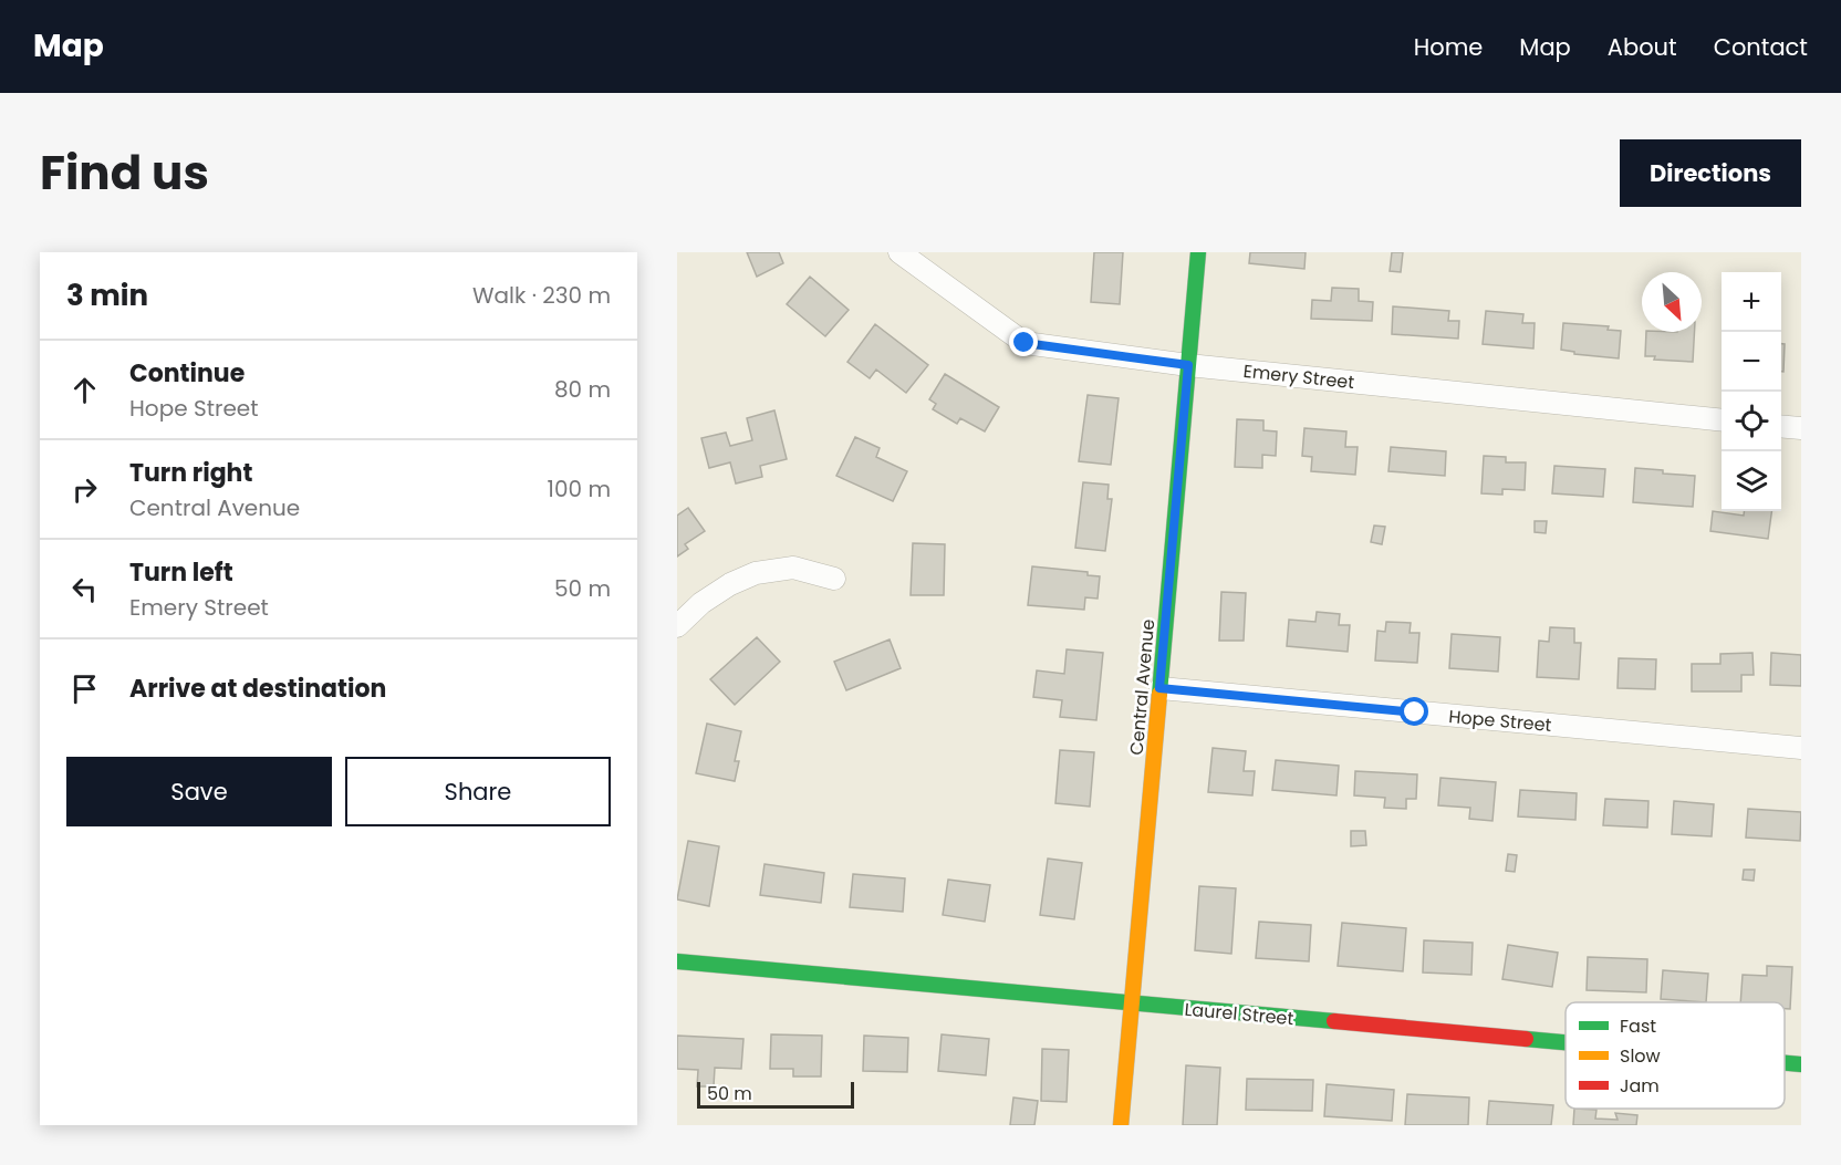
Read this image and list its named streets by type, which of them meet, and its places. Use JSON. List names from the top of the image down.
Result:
{
  "streets": {
    "street": [
      "Emery Street",
      "Central Avenue",
      "Hope Street",
      "Laurel Street"
    ]
  },
  "crossings": [
    ["Emery Street", "Central Avenue"],
    ["Central Avenue", "Hope Street"],
    ["Central Avenue", "Laurel Street"]
  ],
  "legend": ["Fast", "Slow", "Jam"],
  "scale_bar": "50 m",
  "north": "bottom right",
  "page": {
    "header": "Map",
    "nav": [
      "Home",
      "Map",
      "About",
      "Contact"
    ],
    "title": "Find us",
    "buttons": [
      "Directions",
      ["Save", "Share"]
    ],
    "heading": ["3 min", "Walk · 230 m"],
    "map_buttons": ["+", "−"],
    "list": [
      ["Continue", "Hope Street", "80 m"],
      ["Turn right", "Central Avenue", "100 m"],
      ["Turn left", "Emery Street", "50 m"],
      "Arrive at destination"
    ],
    "scale": "50 m"
  }
}
